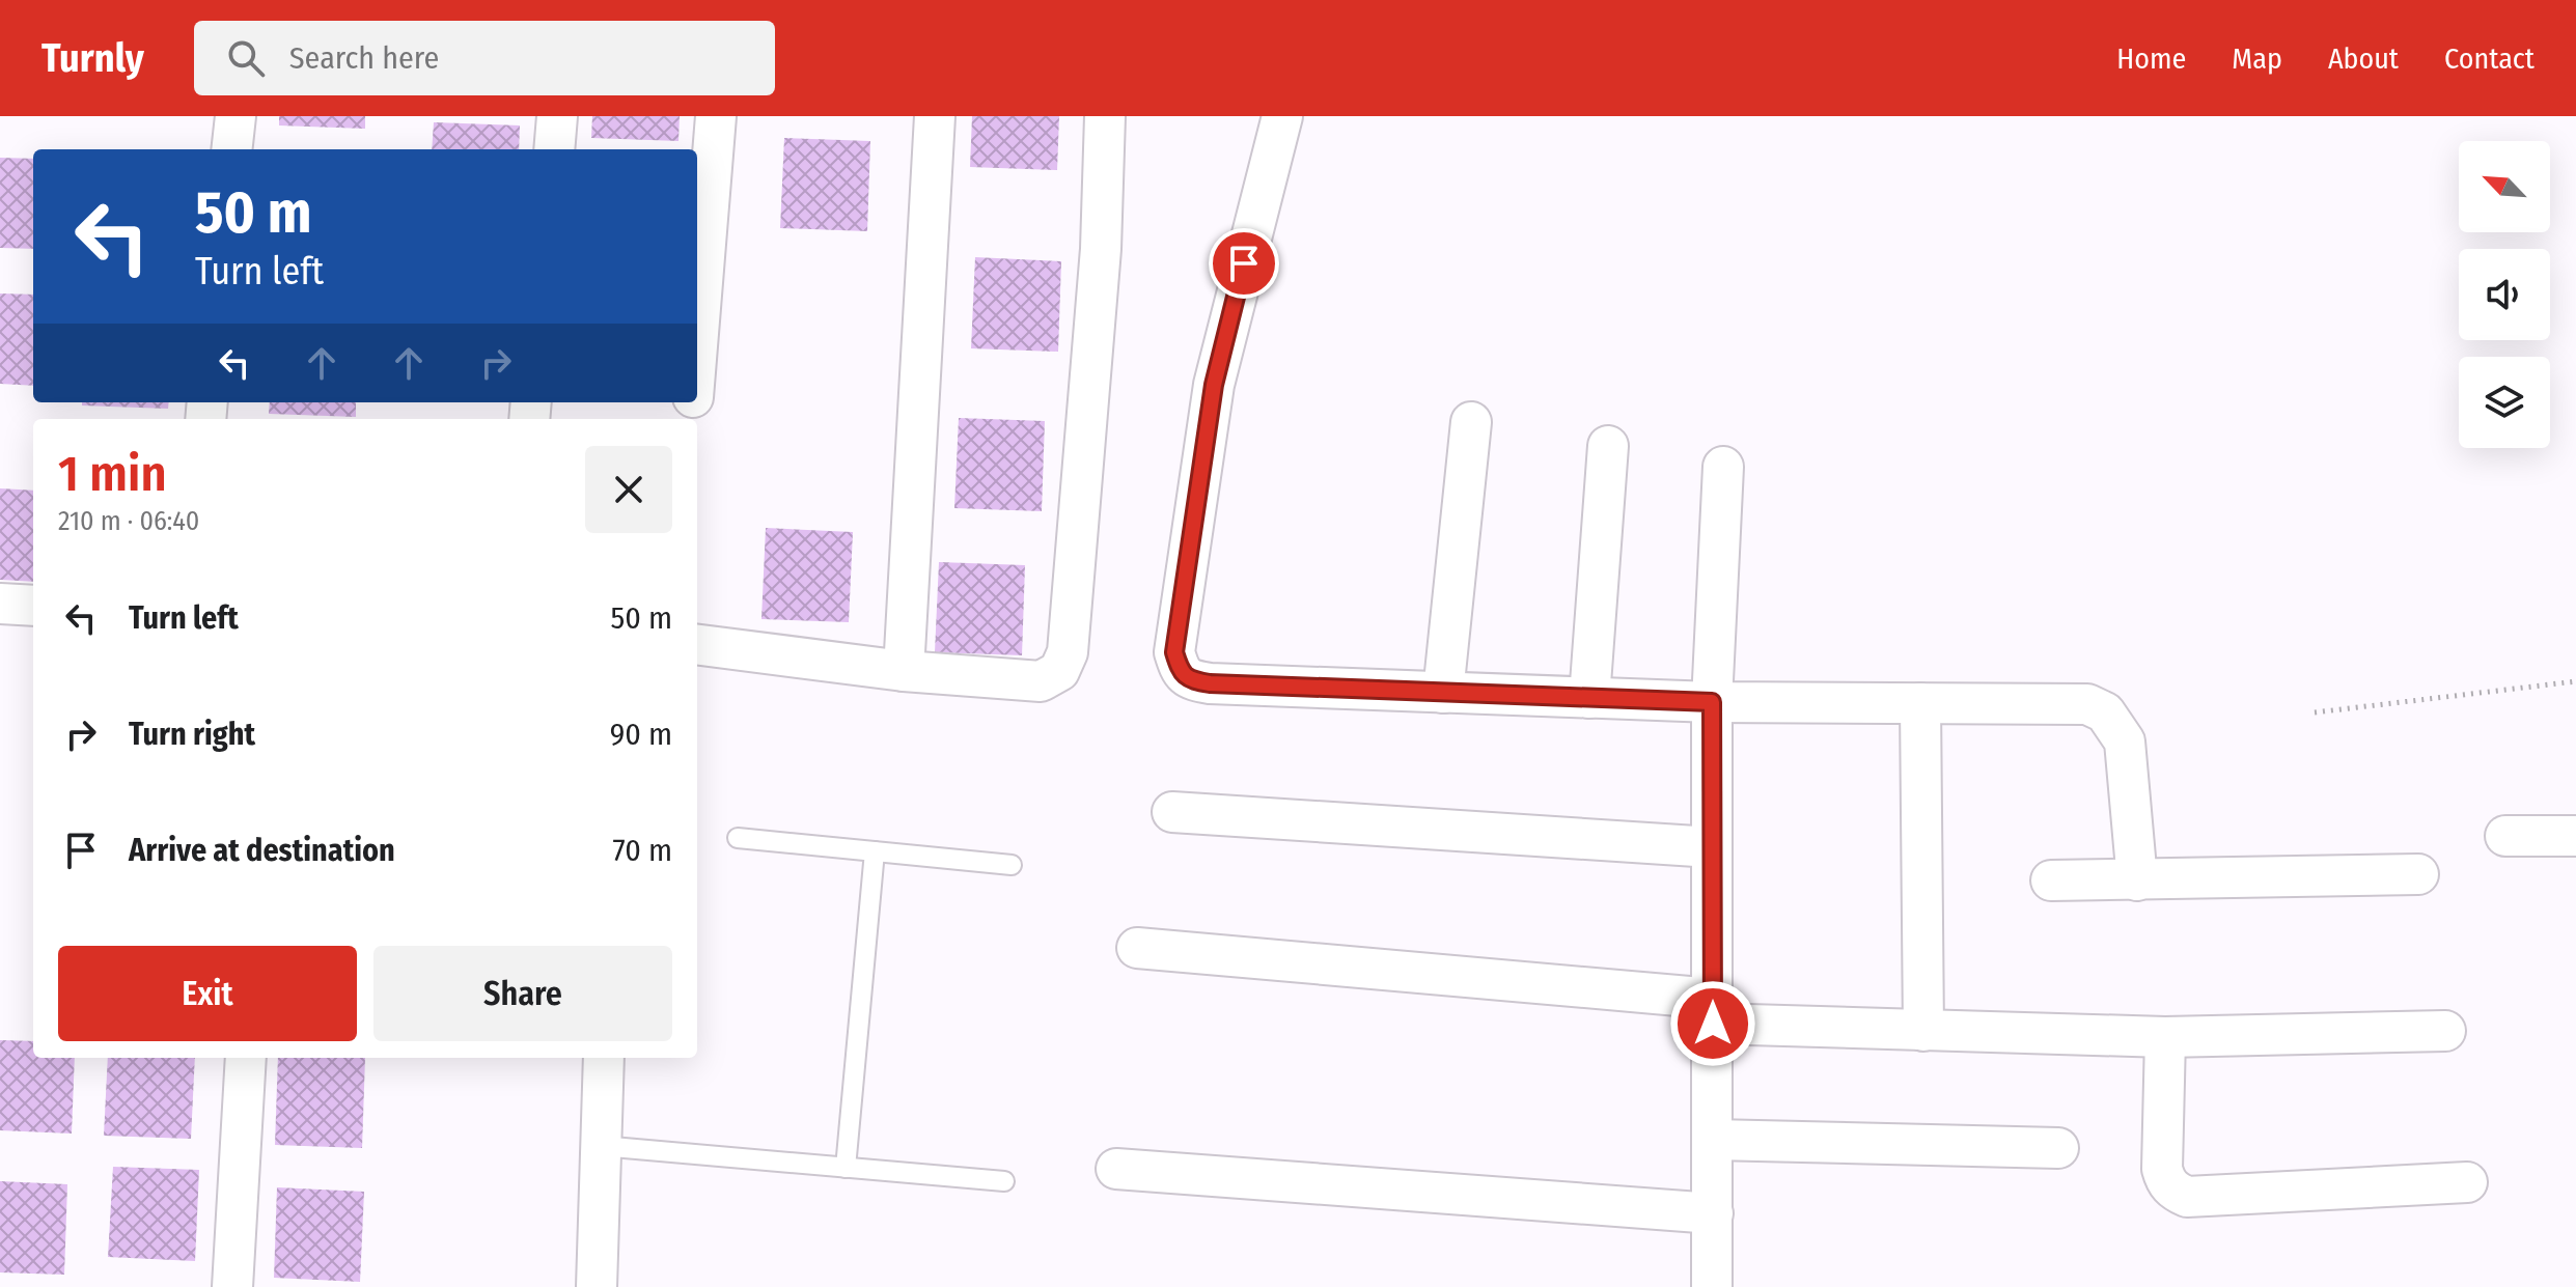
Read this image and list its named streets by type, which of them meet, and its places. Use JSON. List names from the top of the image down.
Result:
{
  "north": "top left",
  "page": {
    "header": "Turnly",
    "search": "Search here",
    "nav": [
      "Home",
      "Map",
      "About",
      "Contact"
    ],
    "turn": ["50 m", "Turn left"],
    "heading": ["1 min", "210 m · 06:40"],
    "list": [
      {
        "name": "Turn left",
        "value": "50 m"
      },
      {
        "name": "Turn right",
        "value": "90 m"
      },
      {
        "name": "Arrive at destination",
        "value": "70 m"
      }
    ],
    "buttons": ["Exit", "Share"]
  }
}
